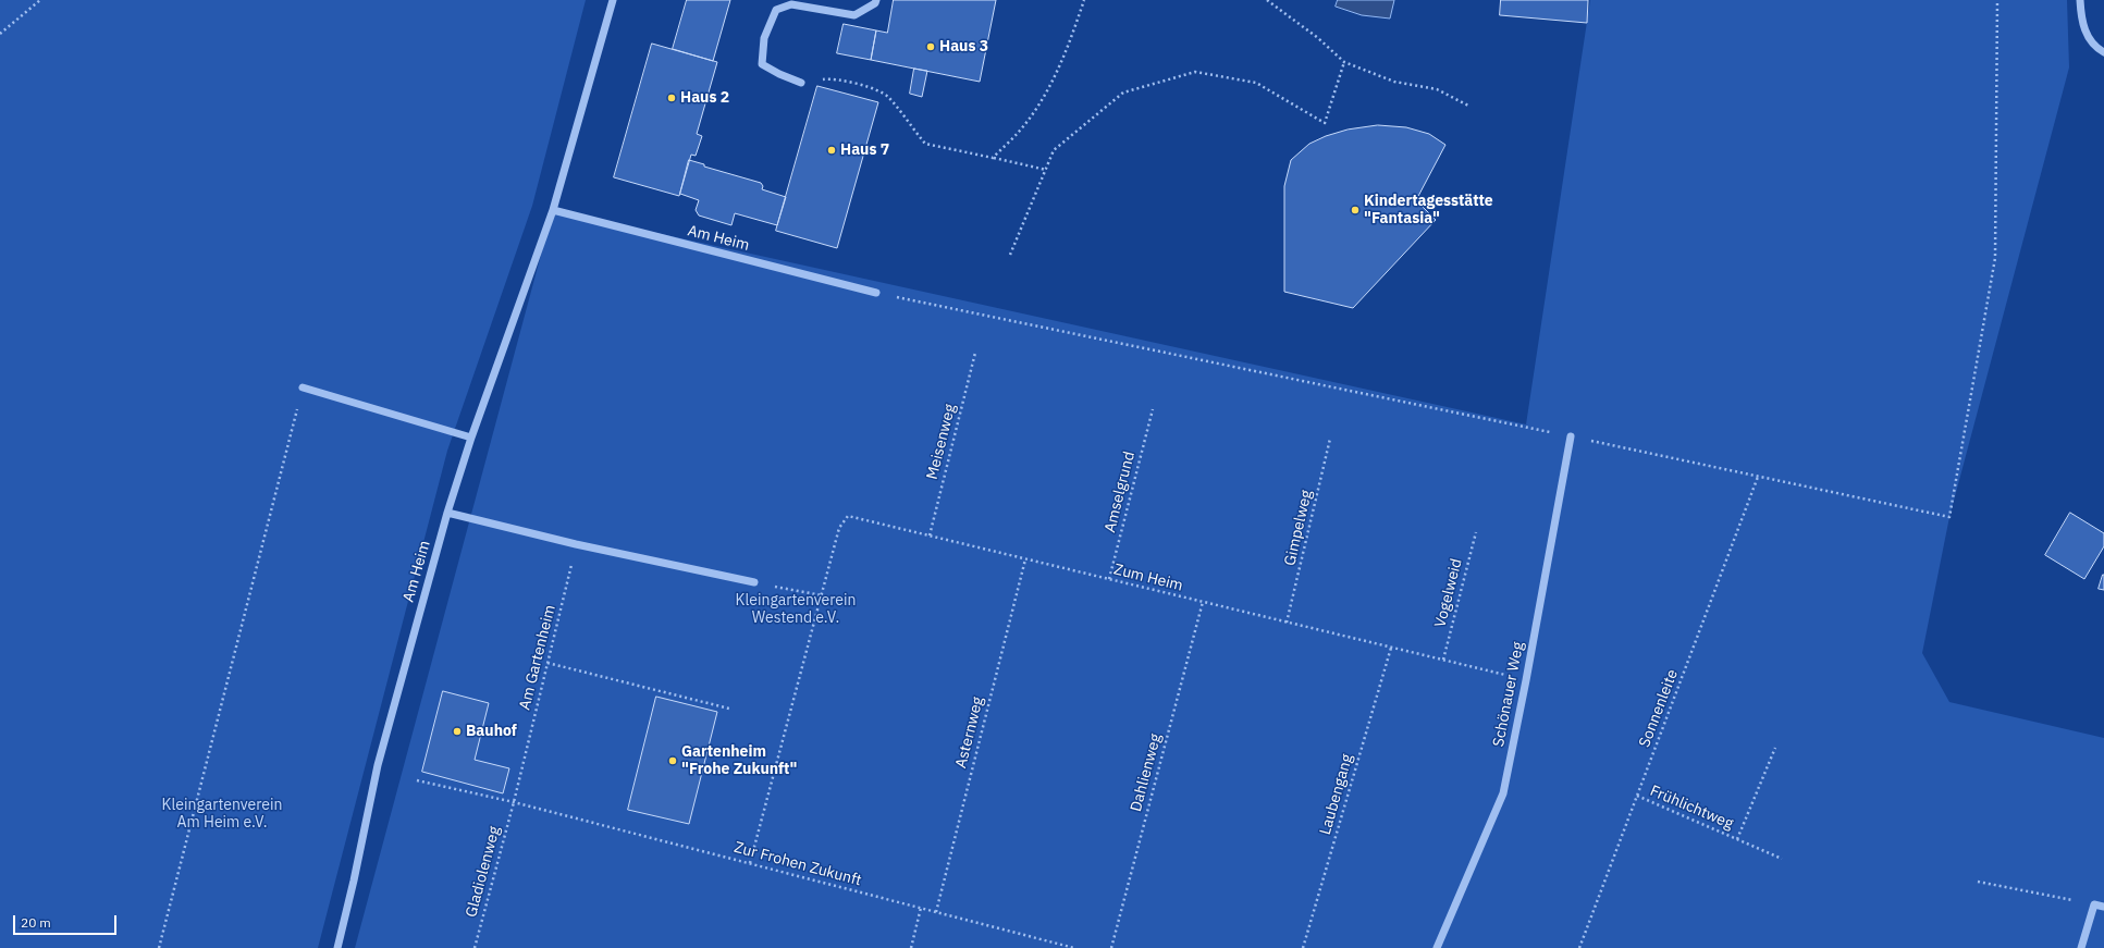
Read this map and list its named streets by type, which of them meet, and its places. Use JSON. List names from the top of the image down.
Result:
{
  "streets": {
    "street": ["Am Heim", "Schönauer Weg"],
    "path": [
      "Meisenweg",
      "Amselgrund",
      "Gimpelweg",
      "Zum Heim",
      "Vogelweid",
      "Am Gartenheim",
      "Sonnenleite",
      "Asternweg",
      "Dahlienweg",
      "Laubengang",
      "Frühlichtweg",
      "Zur Frohen Zukunft",
      "Gladiolenweg"
    ]
  },
  "crossings": [
    ["Meisenweg", "Zum Heim"],
    ["Amselgrund", "Zum Heim"],
    ["Gimpelweg", "Zum Heim"],
    ["Zum Heim", "Vogelweid"],
    ["Zum Heim", "Schönauer Weg"],
    ["Zum Heim", "Asternweg"],
    ["Zum Heim", "Dahlienweg"],
    ["Zum Heim", "Laubengang"],
    ["Am Gartenheim", "Zur Frohen Zukunft"],
    ["Am Gartenheim", "Gladiolenweg"],
    ["Sonnenleite", "Frühlichtweg"],
    ["Asternweg", "Zur Frohen Zukunft"],
    ["Zur Frohen Zukunft", "Gladiolenweg"]
  ],
  "parks": ["Kleingartenverein Westend e.V.", "Kleingartenverein Am Heim e.V."],
  "places": [
    "Haus 3",
    "Haus 2",
    "Haus 7",
    "Kindertagesstätte \"Fantasia\"",
    "Bauhof",
    "Gartenheim \"Frohe Zukunft\""
  ],
  "scale_bar": "20 m"
}
